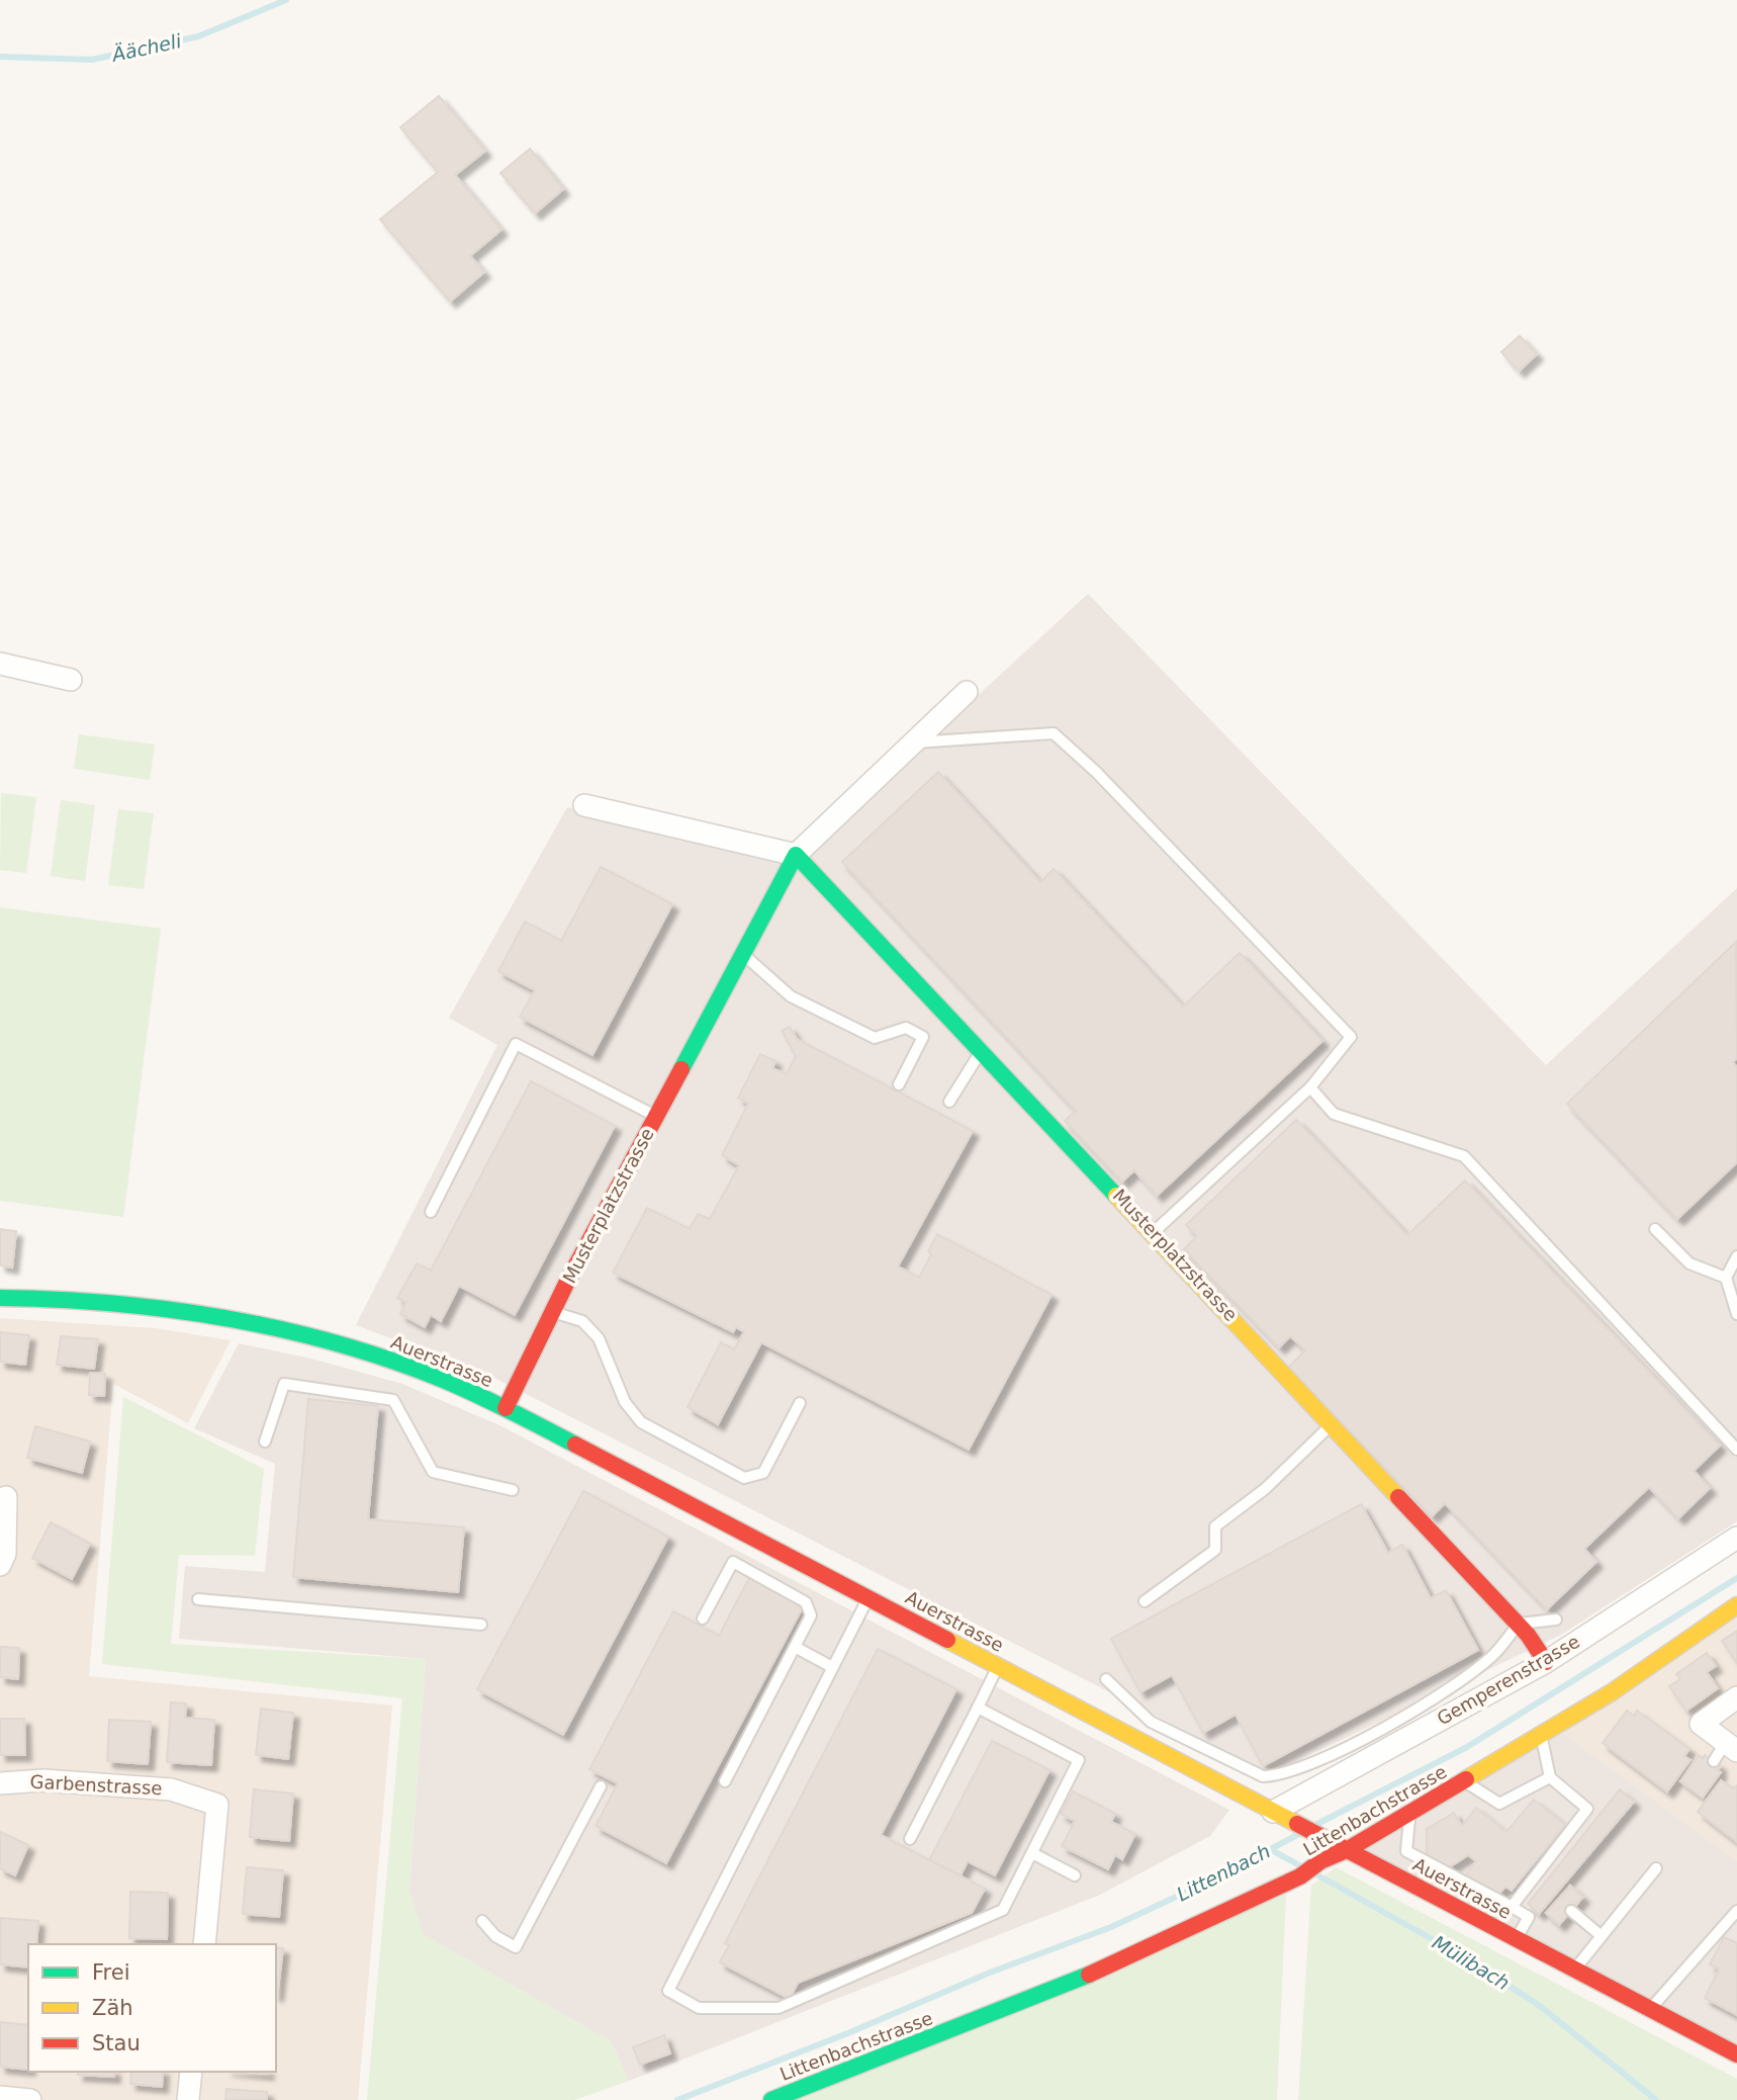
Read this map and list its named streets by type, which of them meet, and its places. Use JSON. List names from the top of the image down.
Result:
{
  "streets": {
    "street": [
      "Musterplatzstrasse",
      "Auerstrasse",
      "Gemperenstrasse",
      "Garbenstrasse",
      "Littenbachstrasse"
    ]
  },
  "crossings": [
    ["Musterplatzstrasse", "Auerstrasse"],
    ["Musterplatzstrasse", "Gemperenstrasse"],
    ["Auerstrasse", "Gemperenstrasse"],
    ["Auerstrasse", "Littenbachstrasse"]
  ],
  "water": ["Äächeli", "Littenbach", "Mülibach"],
  "legend": ["Frei", "Zäh", "Stau"]
}
